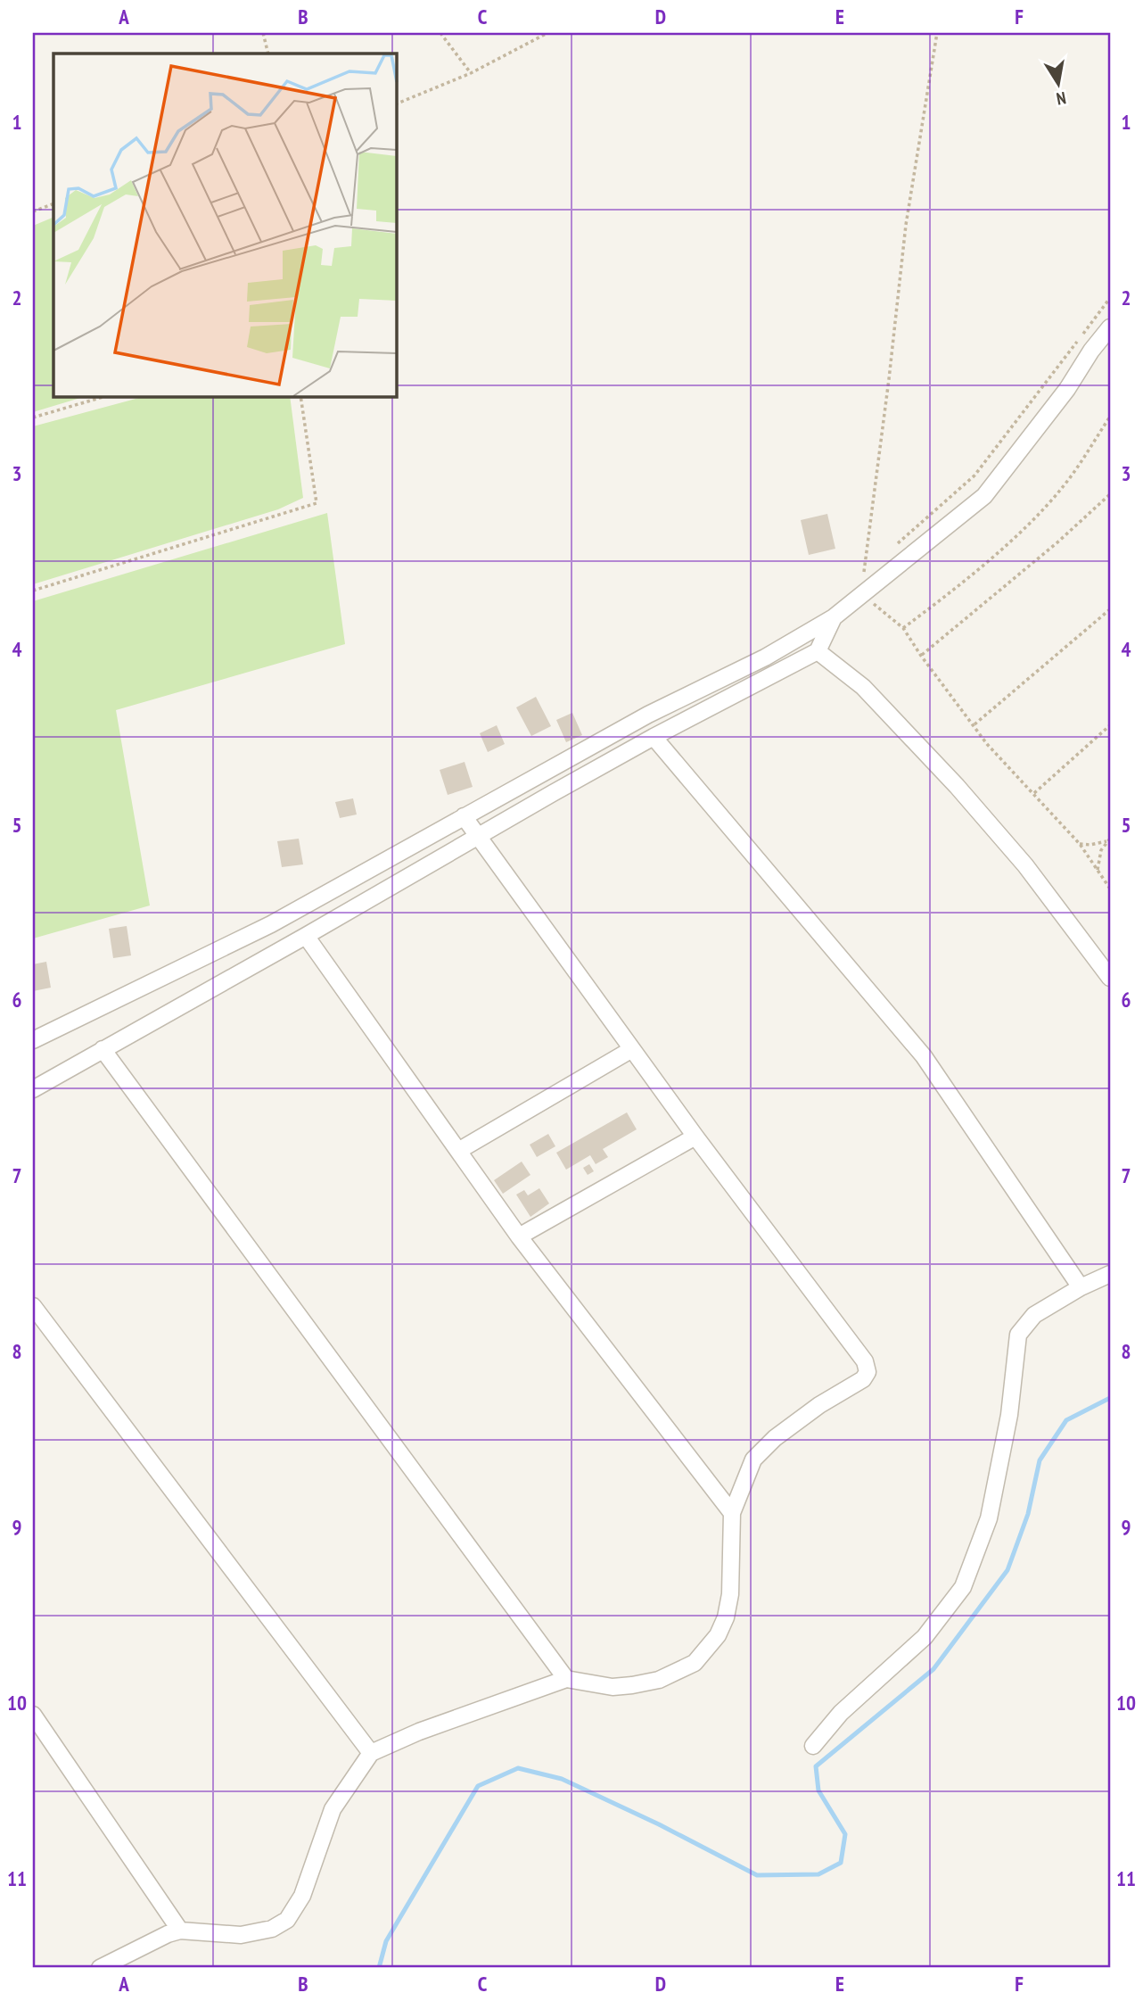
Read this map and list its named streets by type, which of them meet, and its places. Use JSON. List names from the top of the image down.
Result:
{
  "north": "bottom",
  "grid": {
    "columns": [
      "A",
      "B",
      "C",
      "D",
      "E",
      "F"
    ],
    "rows": [
      "1",
      "2",
      "3",
      "4",
      "5",
      "6",
      "7",
      "8",
      "9",
      "10",
      "11"
    ]
  }
}
